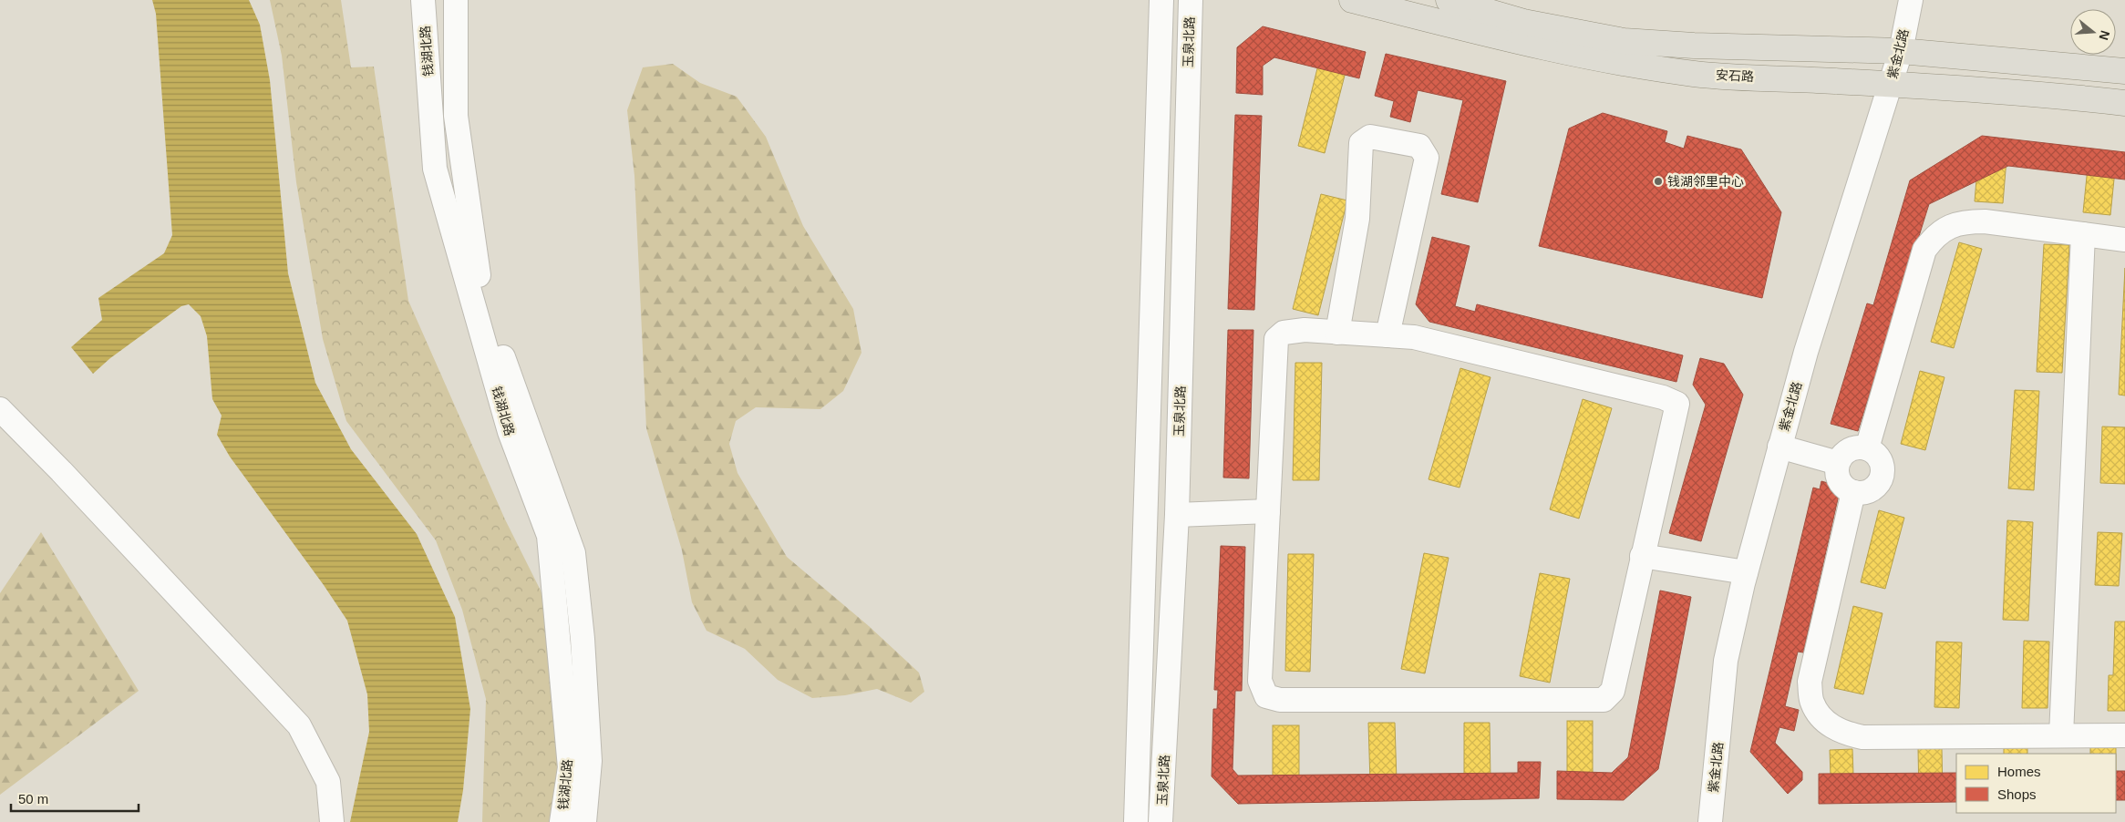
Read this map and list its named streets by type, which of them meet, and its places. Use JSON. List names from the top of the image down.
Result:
{
  "streets": {
    "main road": ["安石路"],
    "street": ["玉泉北路", "钱湖北路", "紫金北路"]
  },
  "crossings": [
    ["紫金北路", "安石路"]
  ],
  "places": ["钱湖邻里中心"],
  "legend": ["Homes", "Shops"],
  "scale_bar": "50 m",
  "north": "right"
}
